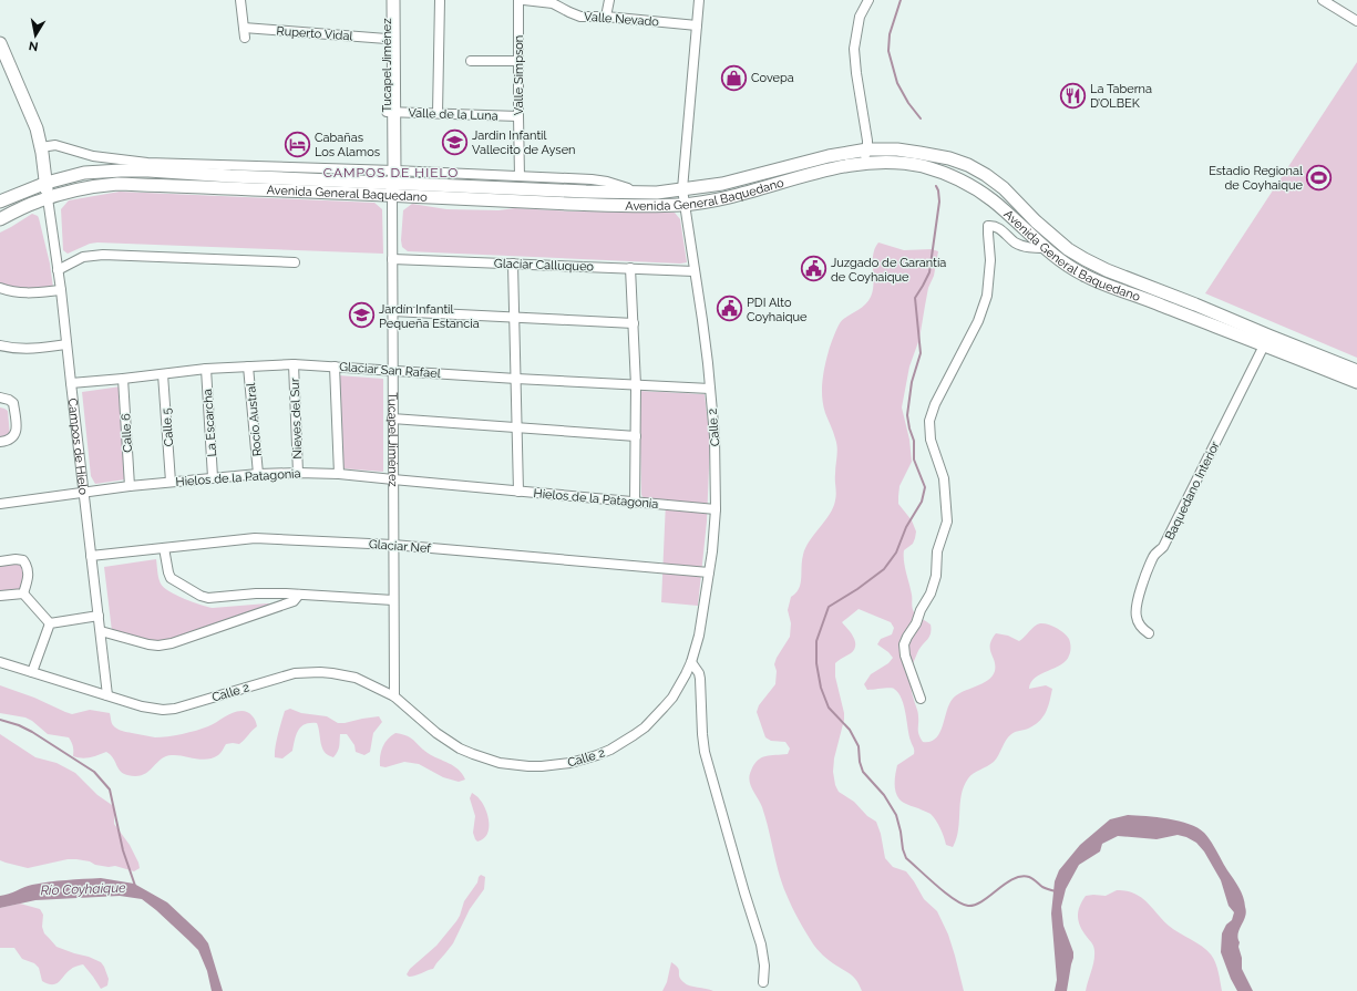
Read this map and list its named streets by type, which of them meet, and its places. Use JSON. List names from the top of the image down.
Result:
{
  "streets": {
    "main road": ["Tucapel Jiménez", "Avenida General Baquedano"],
    "street": [
      "Valle Nevado",
      "Ruperto Vidal",
      "Valle Simpson",
      "Valle de la Luna",
      "Glaciar Calluqueo",
      "Glaciar San Rafael",
      "Nieves del Sur",
      "Rocío Austral",
      "La Escarcha",
      "Calle 5",
      "Calle 2",
      "Calle 6",
      "Campos de Hielo",
      "Hielos de la Patagonia",
      "Baquedano Interior",
      "Glaciar Nef"
    ]
  },
  "crossings": [
    ["Valle Nevado", "Calle 2"],
    ["Ruperto Vidal", "Tucapel Jiménez"],
    ["Tucapel Jiménez", "Valle de la Luna"],
    ["Tucapel Jiménez", "Avenida General Baquedano"],
    ["Tucapel Jiménez", "Glaciar Calluqueo"],
    ["Tucapel Jiménez", "Glaciar San Rafael"],
    ["Tucapel Jiménez", "Calle 2"],
    ["Tucapel Jiménez", "Hielos de la Patagonia"],
    ["Tucapel Jiménez", "Glaciar Nef"],
    ["Valle Simpson", "Valle de la Luna"],
    ["Valle Simpson", "Avenida General Baquedano"],
    ["Avenida General Baquedano", "Calle 2"],
    ["Avenida General Baquedano", "Campos de Hielo"],
    ["Avenida General Baquedano", "Baquedano Interior"],
    ["Glaciar Calluqueo", "Calle 2"],
    ["Glaciar San Rafael", "Nieves del Sur"],
    ["Glaciar San Rafael", "Rocío Austral"],
    ["Glaciar San Rafael", "La Escarcha"],
    ["Glaciar San Rafael", "Calle 5"],
    ["Glaciar San Rafael", "Calle 2"],
    ["Glaciar San Rafael", "Calle 6"],
    ["Glaciar San Rafael", "Campos de Hielo"],
    ["Nieves del Sur", "Hielos de la Patagonia"],
    ["Rocío Austral", "Hielos de la Patagonia"],
    ["La Escarcha", "Hielos de la Patagonia"],
    ["Calle 5", "Hielos de la Patagonia"],
    ["Calle 2", "Campos de Hielo"],
    ["Calle 2", "Hielos de la Patagonia"],
    ["Calle 2", "Glaciar Nef"],
    ["Calle 6", "Hielos de la Patagonia"],
    ["Campos de Hielo", "Hielos de la Patagonia"],
    ["Campos de Hielo", "Glaciar Nef"]
  ],
  "districts": ["CAMPOS DE HIELO"],
  "water": ["Río Coyhaique"],
  "places": {
    "shop": ["Covepa"],
    "restaurant": ["La Taberna D’OLBEK"],
    "school or university": ["Jardin Infantil Vallecito de Aysen", "Jardín Infantil Pequeña Estancia"],
    "hotel": ["Cabañas Los Alamos"],
    "sports": ["Estadio Regional de Coyhaique"],
    "public building": ["Juzgado de Garantía de Coyhaique", "PDI Alto Coyhaique"]
  },
  "north": "bottom"
}
